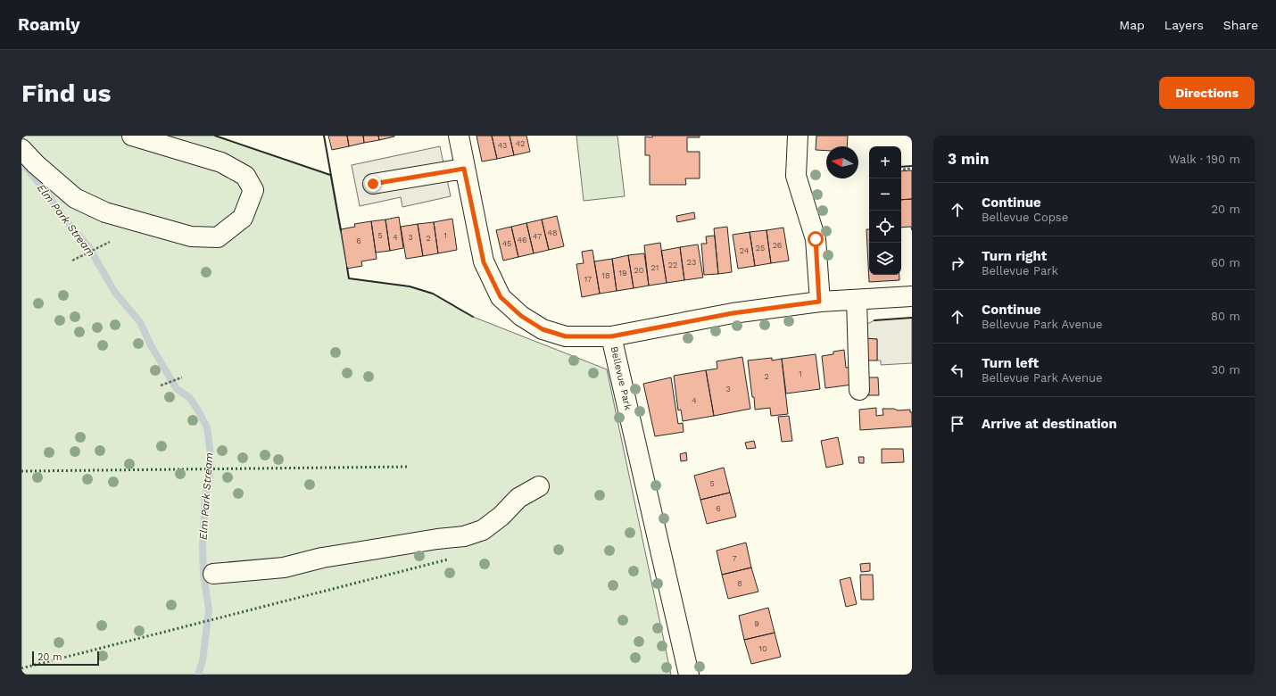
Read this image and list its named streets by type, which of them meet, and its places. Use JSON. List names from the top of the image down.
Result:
{
  "streets": {
    "street": ["Bellevue Park"]
  },
  "water": ["Elm Park Stream"],
  "house_numbers": [
    "42",
    "43",
    "48",
    "5",
    "1",
    "47",
    "4",
    "3",
    "2",
    "46",
    "6",
    "45",
    "26",
    "25",
    "24",
    "23",
    "22",
    "21",
    "20",
    "19",
    "18",
    "17",
    "1",
    "2",
    "3",
    "4",
    "5",
    "6",
    "7",
    "8",
    "9",
    "10"
  ],
  "scale_bar": "20 m",
  "north": "left",
  "page": {
    "header": "Roamly",
    "nav": ["Map", "Layers", "Share"],
    "buttons": "Directions",
    "title": "Find us",
    "heading": ["3 min", "Walk · 190 m"],
    "map_buttons": ["+", "−"],
    "list": [
      ["Continue", "Bellevue Copse", "20 m"],
      ["Turn right", "Bellevue Park", "60 m"],
      ["Continue", "Bellevue Park Avenue", "80 m"],
      ["Turn left", "Bellevue Park Avenue", "30 m"],
      "Arrive at destination"
    ],
    "scale": "20 m"
  }
}
